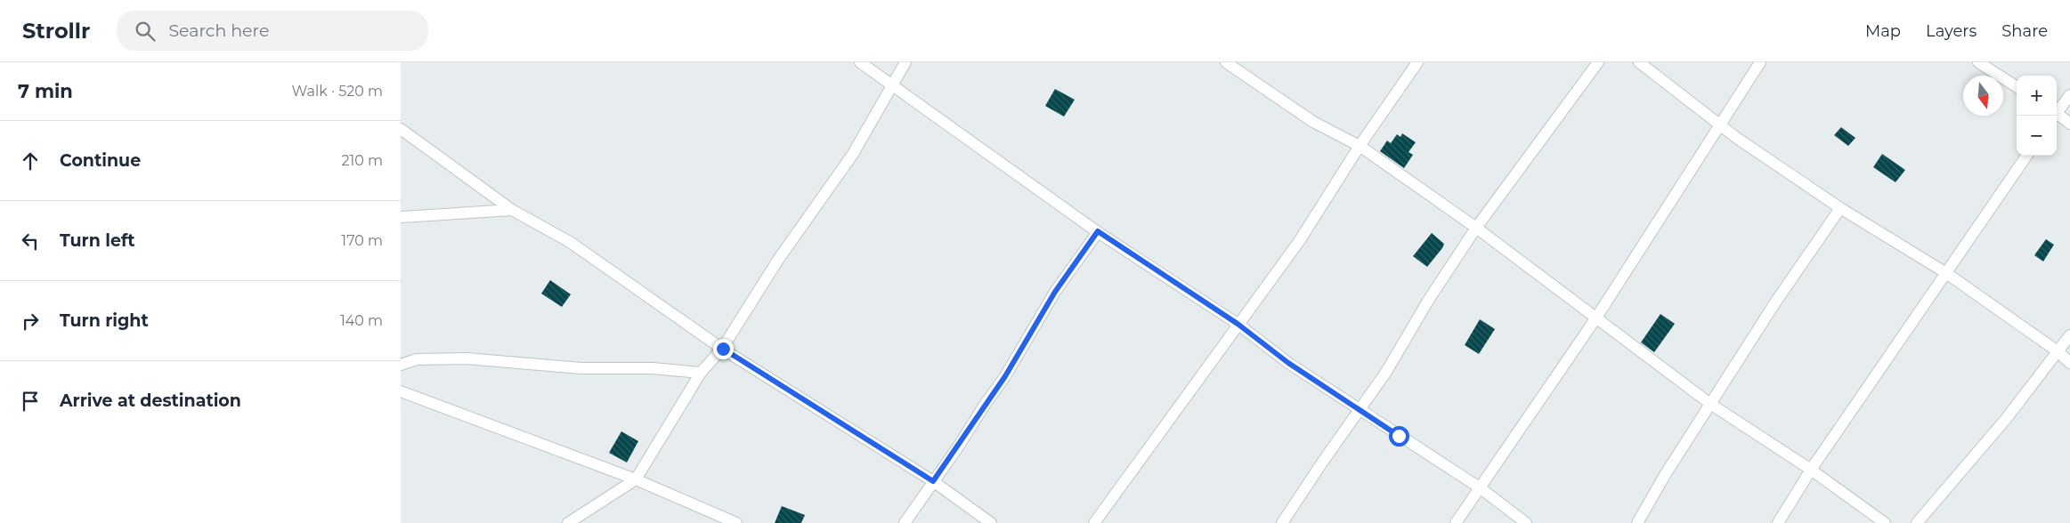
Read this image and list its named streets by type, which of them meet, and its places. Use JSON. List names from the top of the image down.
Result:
{
  "north": "bottom",
  "page": {
    "header": "Strollr",
    "search": "Search here",
    "nav": ["Map", "Layers", "Share"],
    "heading": ["7 min", "Walk · 520 m"],
    "map_buttons": ["+", "−"],
    "list": [
      ["Continue", "210 m"],
      ["Turn left", "170 m"],
      ["Turn right", "140 m"],
      "Arrive at destination"
    ]
  }
}
